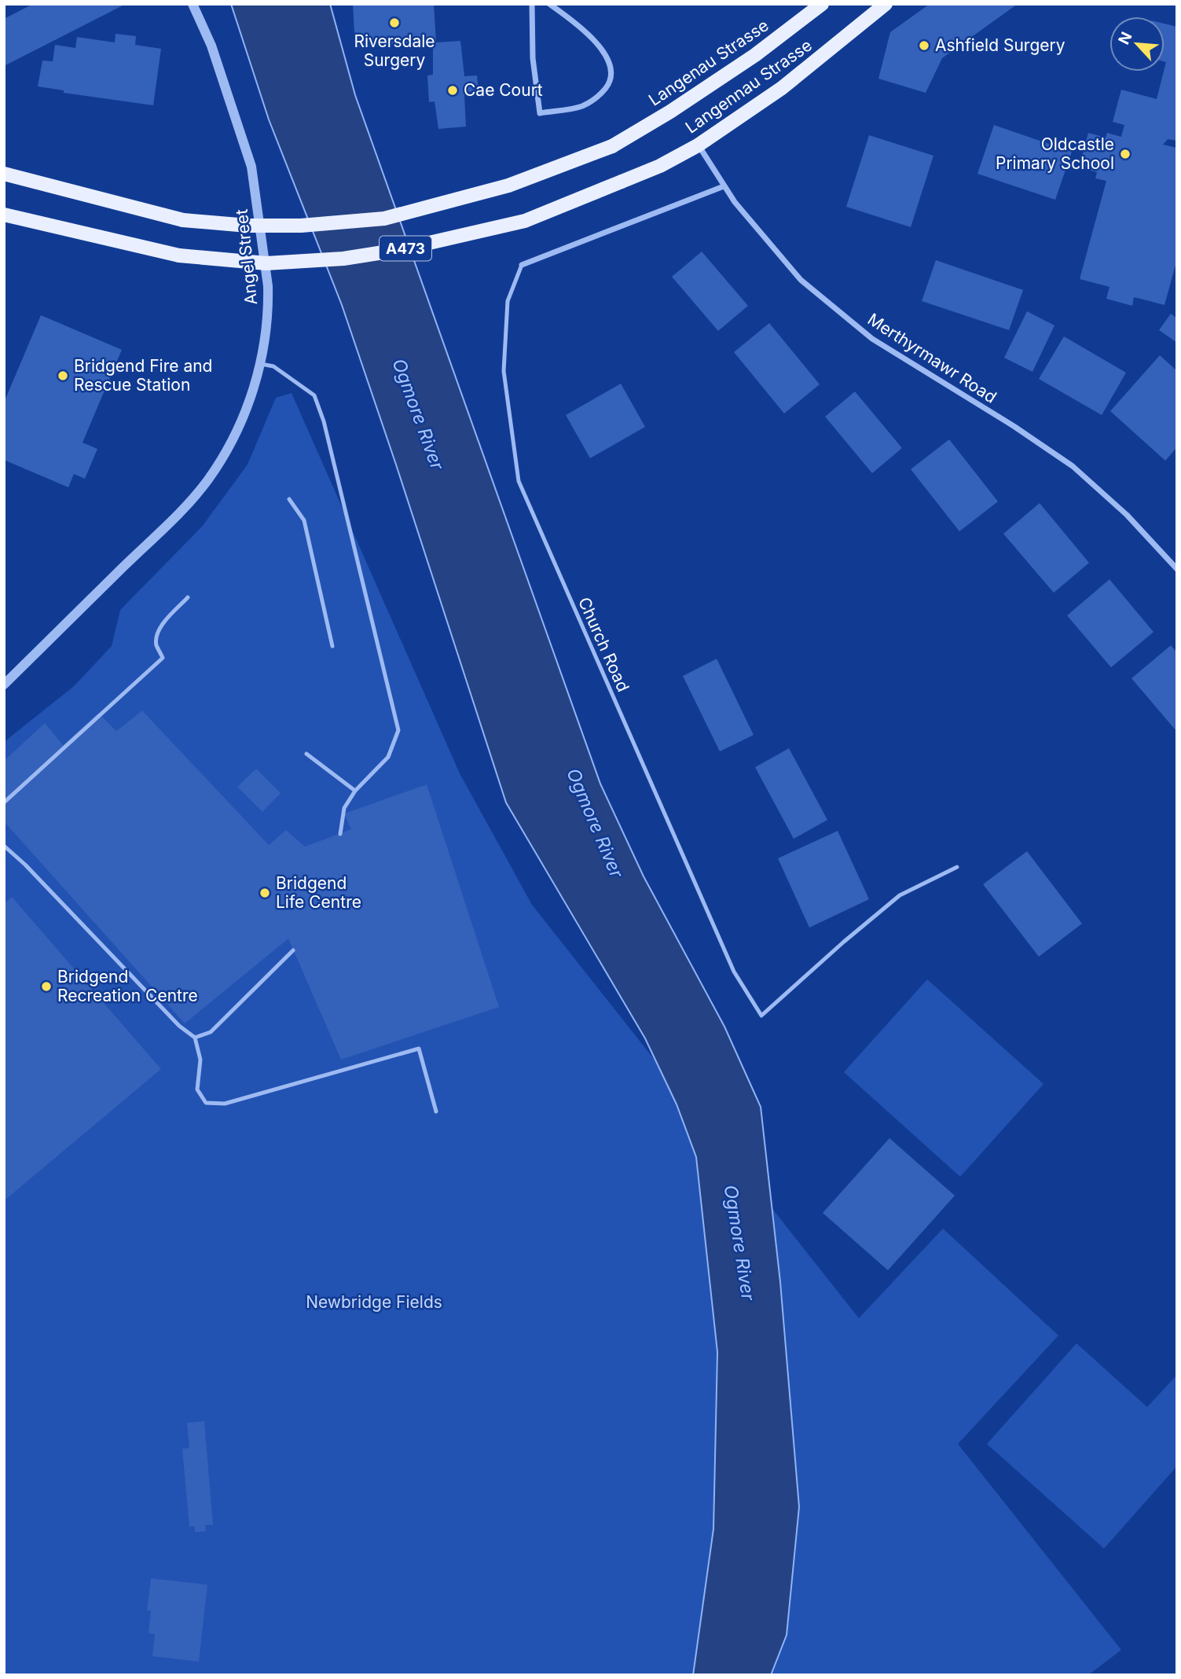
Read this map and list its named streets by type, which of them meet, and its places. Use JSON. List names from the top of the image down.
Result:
{
  "streets": {
    "main road": ["Langenau Strasse", "Langennau Strasse", "A473"],
    "street": ["Angel Street", "Merthyrmawr Road"],
    "lane": ["Church Road"]
  },
  "crossings": [
    ["Langennau Strasse", "Merthyrmawr Road"]
  ],
  "water": ["Ogmore River"],
  "parks": ["Newbridge Fields"],
  "places": [
    "Riversdale Surgery",
    "Ashfield Surgery",
    "Cae Court",
    "Oldcastle Primary School",
    "Bridgend Fire and Rescue Station",
    "Bridgend Life Centre",
    "Bridgend Recreation Centre"
  ],
  "north": "top left"
}
